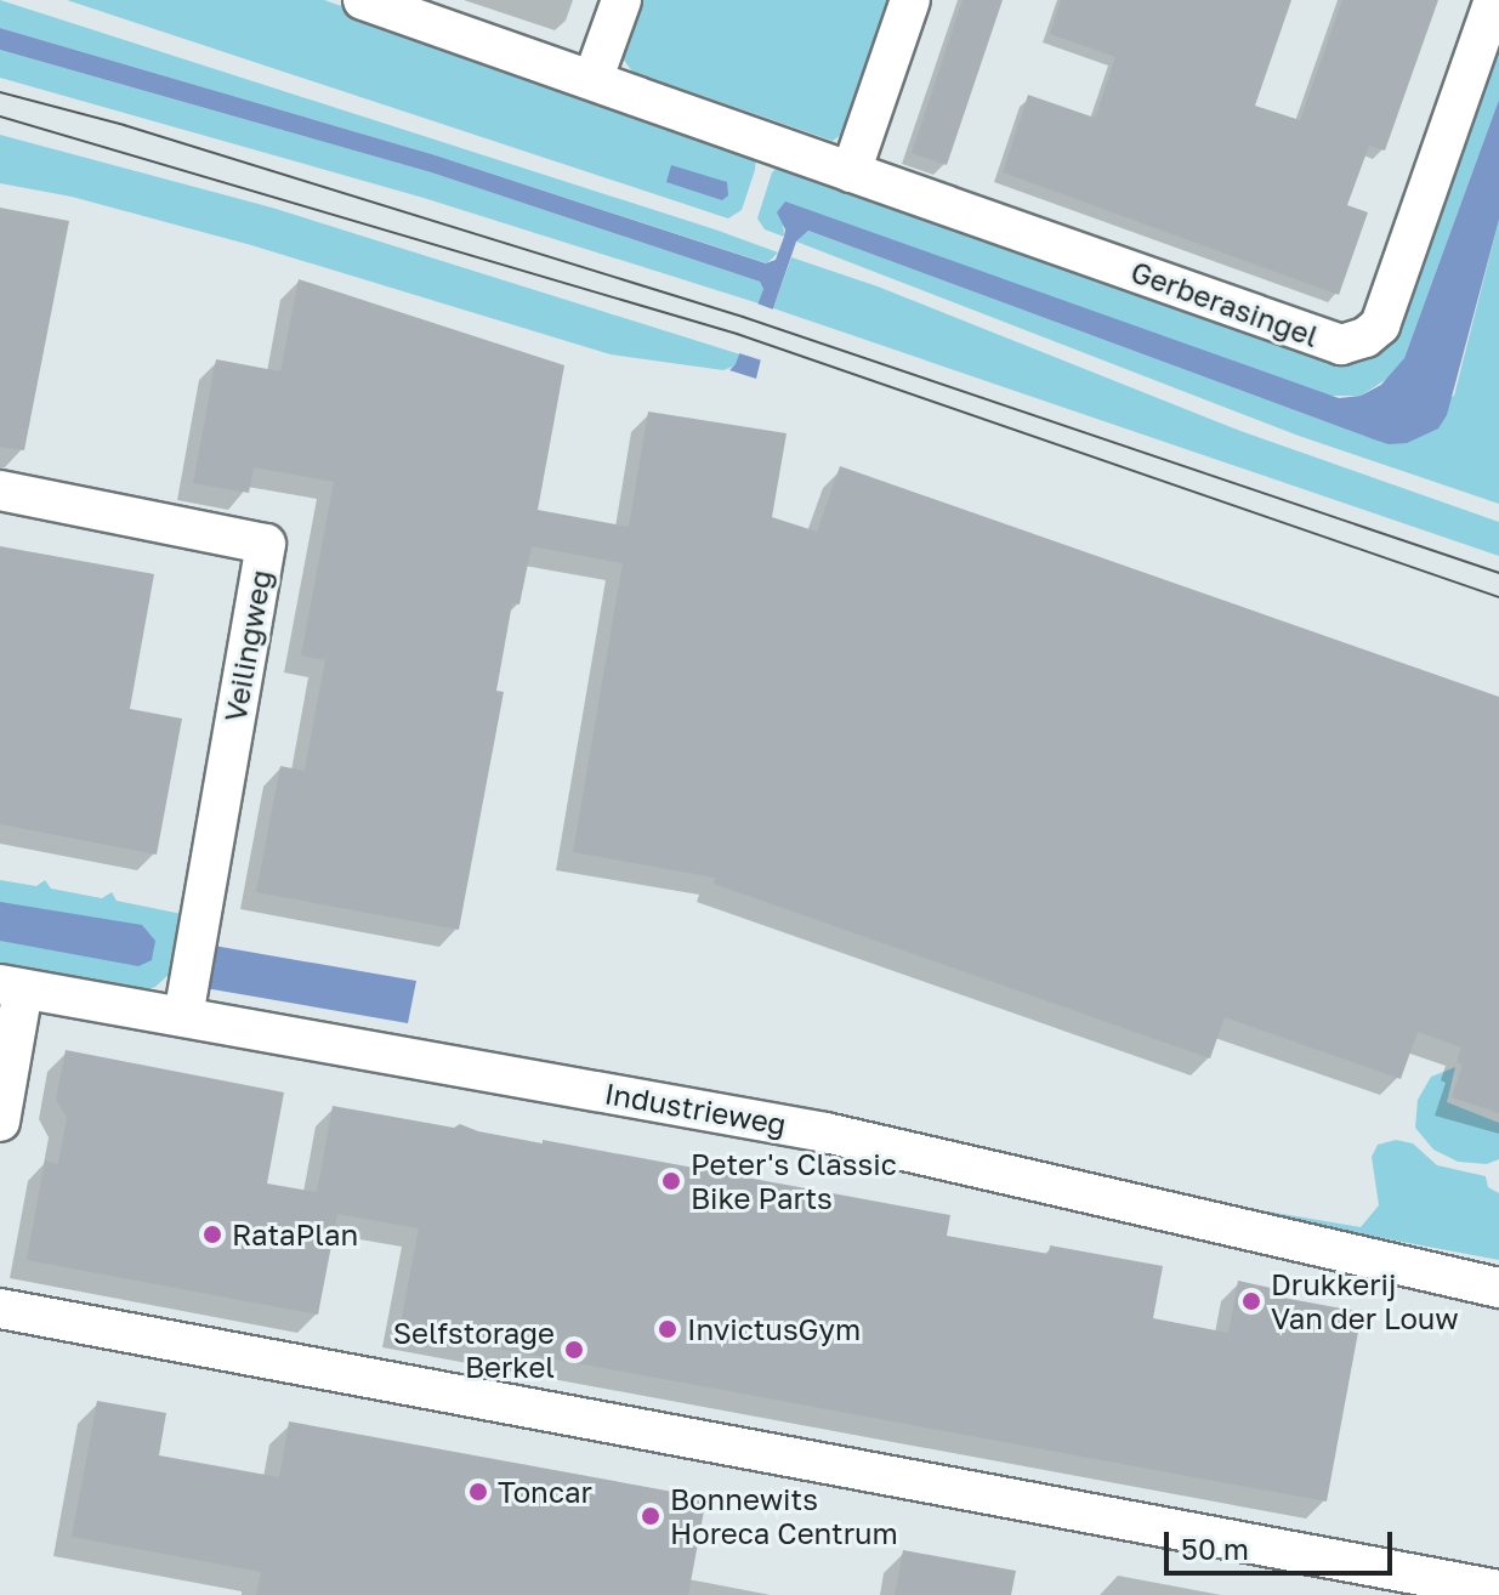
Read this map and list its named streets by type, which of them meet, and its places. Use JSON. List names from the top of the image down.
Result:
{
  "streets": {
    "street": ["Gerberasingel", "Veilingweg", "Industrieweg"]
  },
  "crossings": [
    ["Veilingweg", "Industrieweg"]
  ],
  "places": [
    "Peter's Classic Bike Parts",
    "RataPlan",
    "Drukkerij Van der Louw",
    "InvictusGym",
    "Selfstorage Berkel",
    "Toncar",
    "Bonnewits Horeca Centrum"
  ],
  "scale_bar": "50 m"
}
